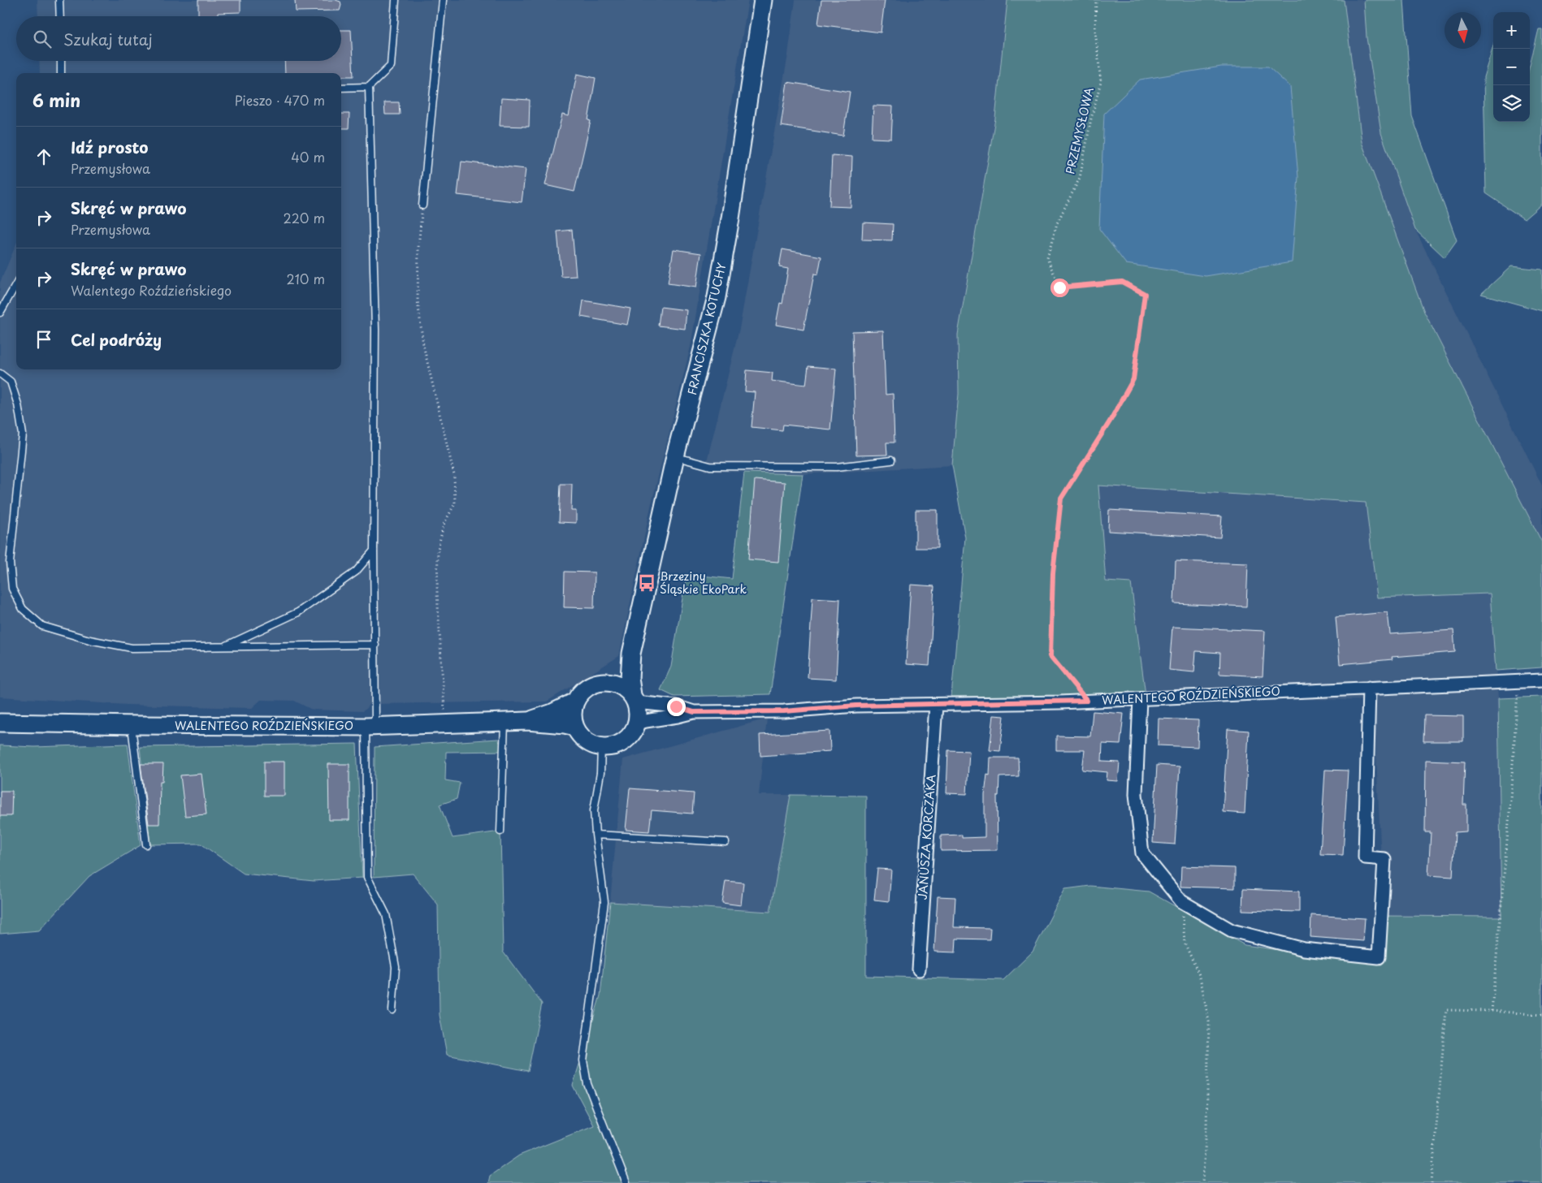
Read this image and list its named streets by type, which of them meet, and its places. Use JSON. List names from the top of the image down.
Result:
{
  "streets": {
    "street": ["FRANCISZKA KOTUCHY", "WALENTEGO ROŹDZIEŃSKIEGO", "JANUSZA KORCZAKA"],
    "path": ["PRZEMYSŁOWA"]
  },
  "crossings": [
    ["PRZEMYSŁOWA", "WALENTEGO ROŹDZIEŃSKIEGO"],
    ["FRANCISZKA KOTUCHY", "WALENTEGO ROŹDZIEŃSKIEGO"],
    ["WALENTEGO ROŹDZIEŃSKIEGO", "JANUSZA KORCZAKA"]
  ],
  "places": {
    "bus stop": ["Brzeziny Śląskie EkoPark"]
  },
  "north": "bottom",
  "page": {
    "map_buttons": ["+", "−"],
    "search": "Szukaj tutaj",
    "heading": ["6 min", "Pieszo · 470 m"],
    "list": [
      ["Idź prosto", "Przemysłowa", "40 m"],
      ["Skręć w prawo", "Przemysłowa", "220 m"],
      ["Skręć w prawo", "Walentego Roździeńskiego", "210 m"],
      "Cel podróży"
    ]
  }
}
